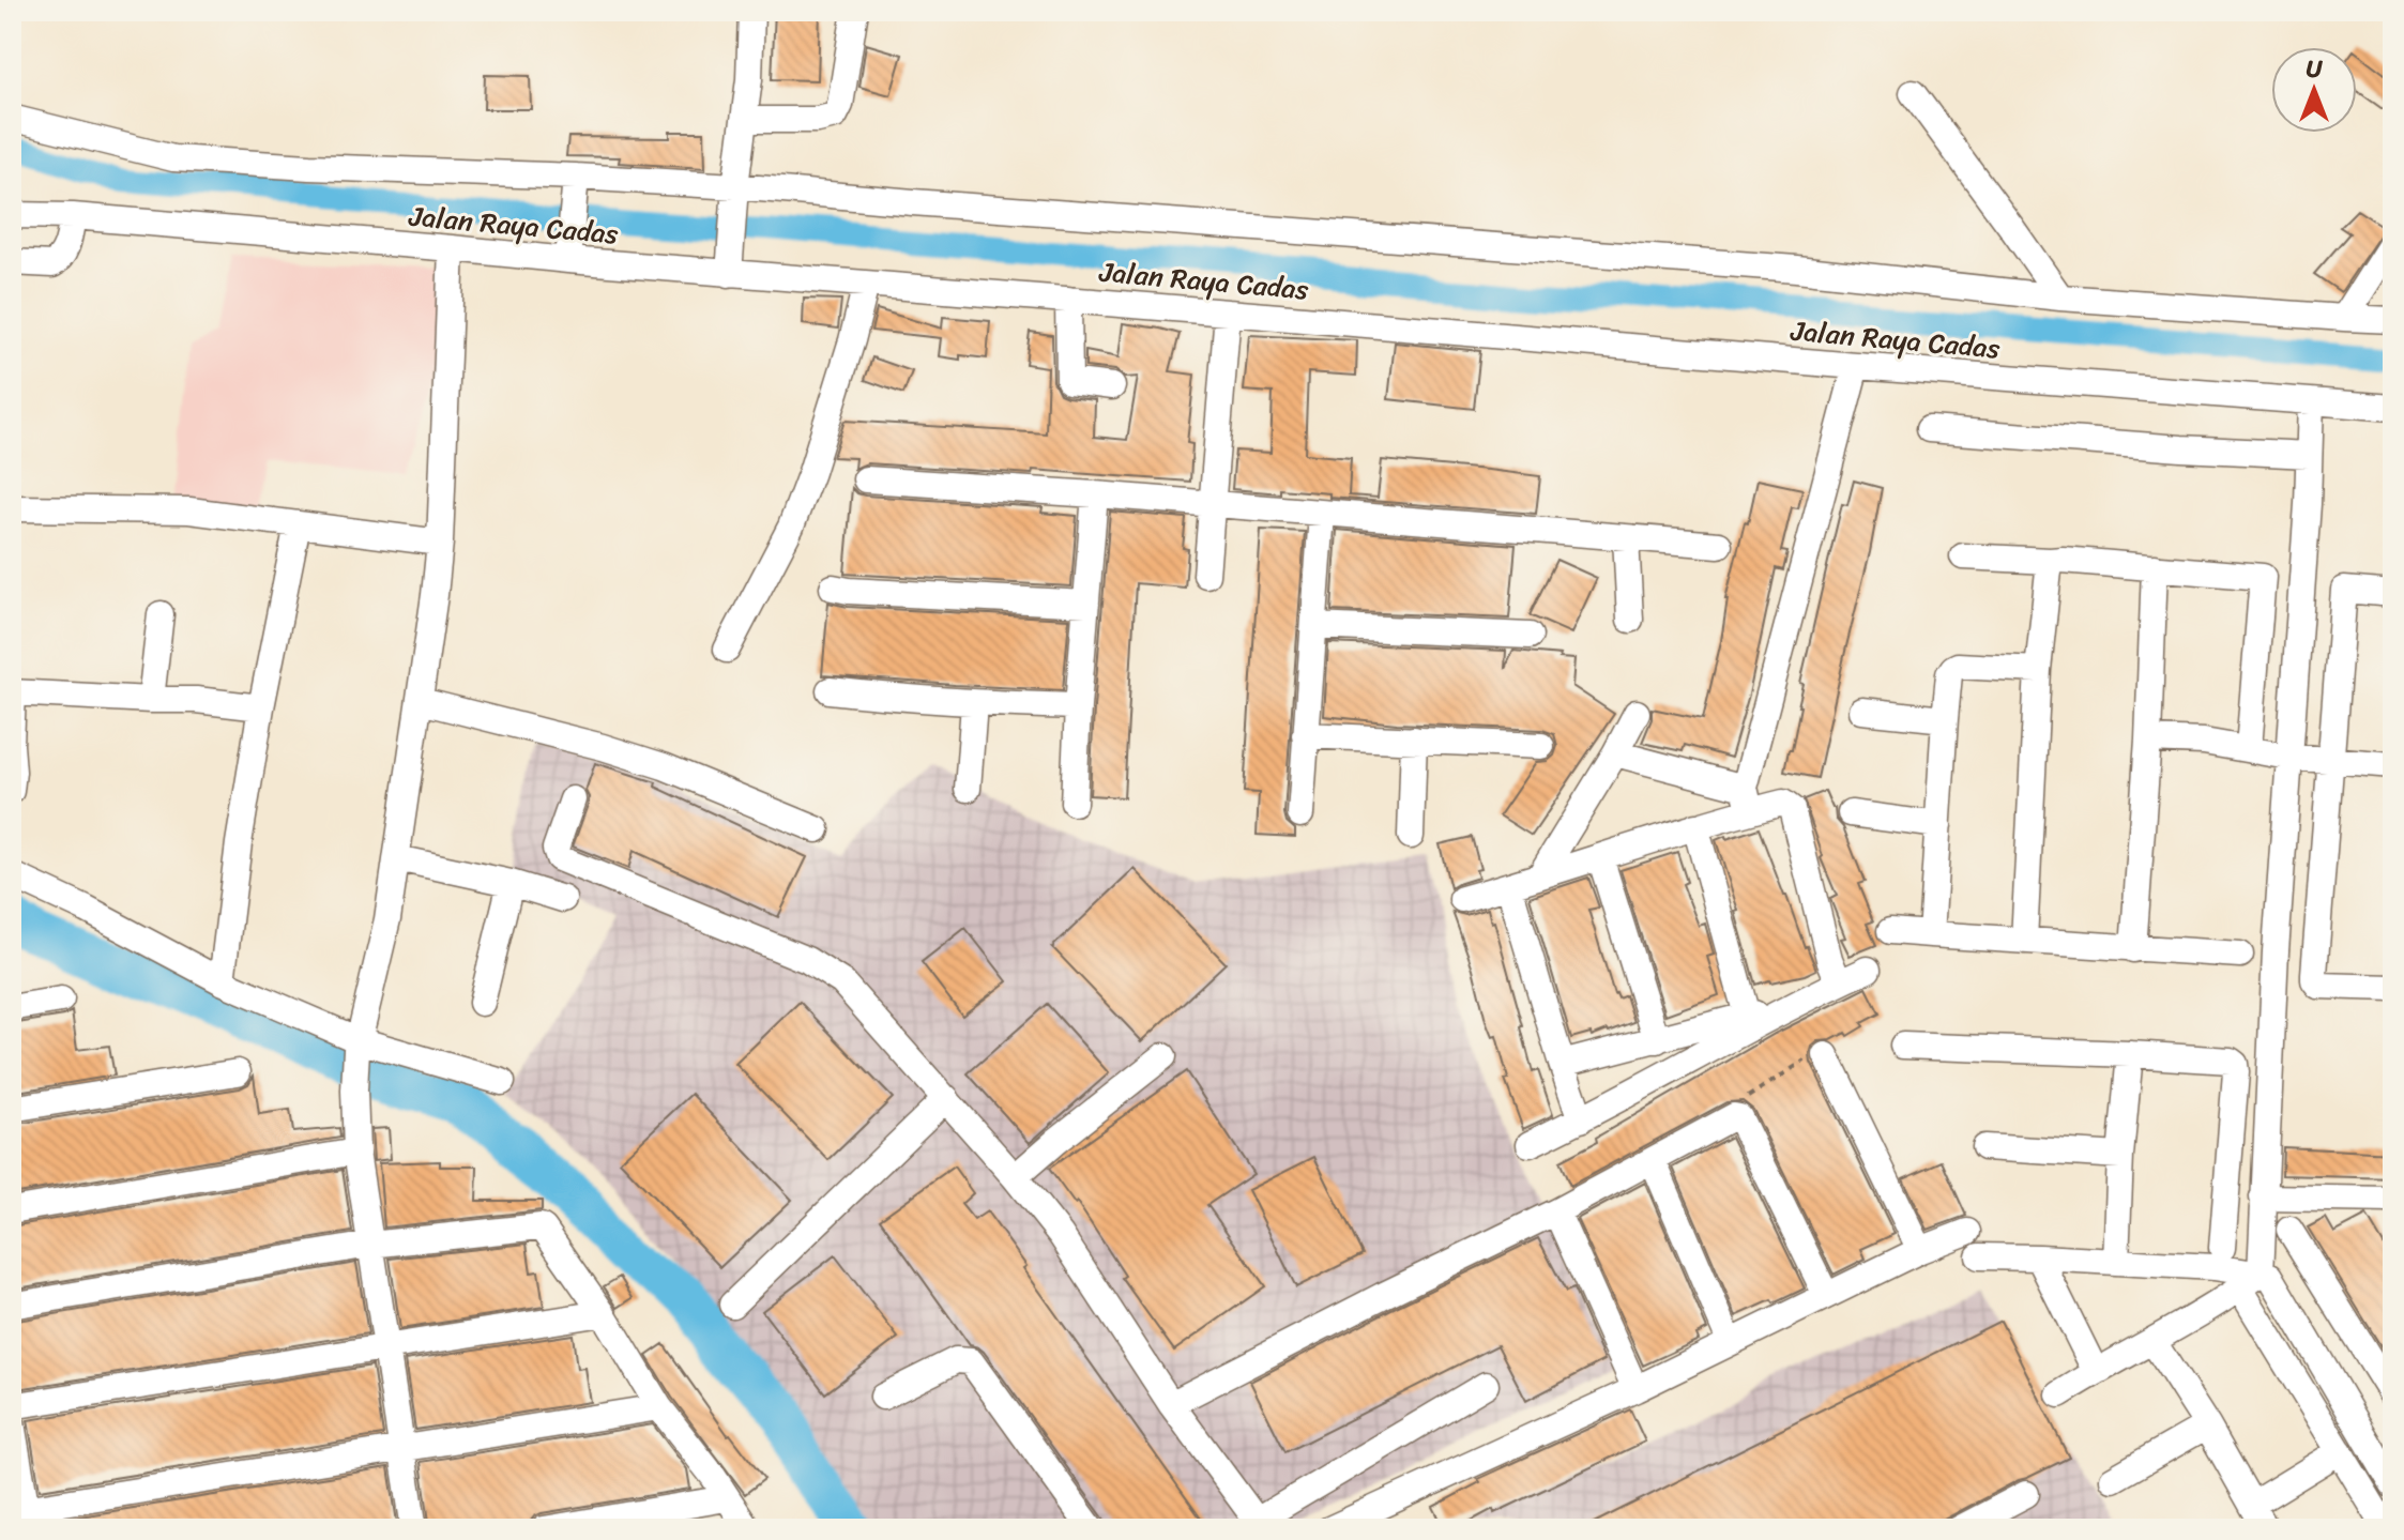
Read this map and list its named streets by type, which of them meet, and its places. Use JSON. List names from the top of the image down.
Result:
{
  "streets": {
    "street": ["Jalan Raya Cadas"]
  },
  "north": "top"
}
